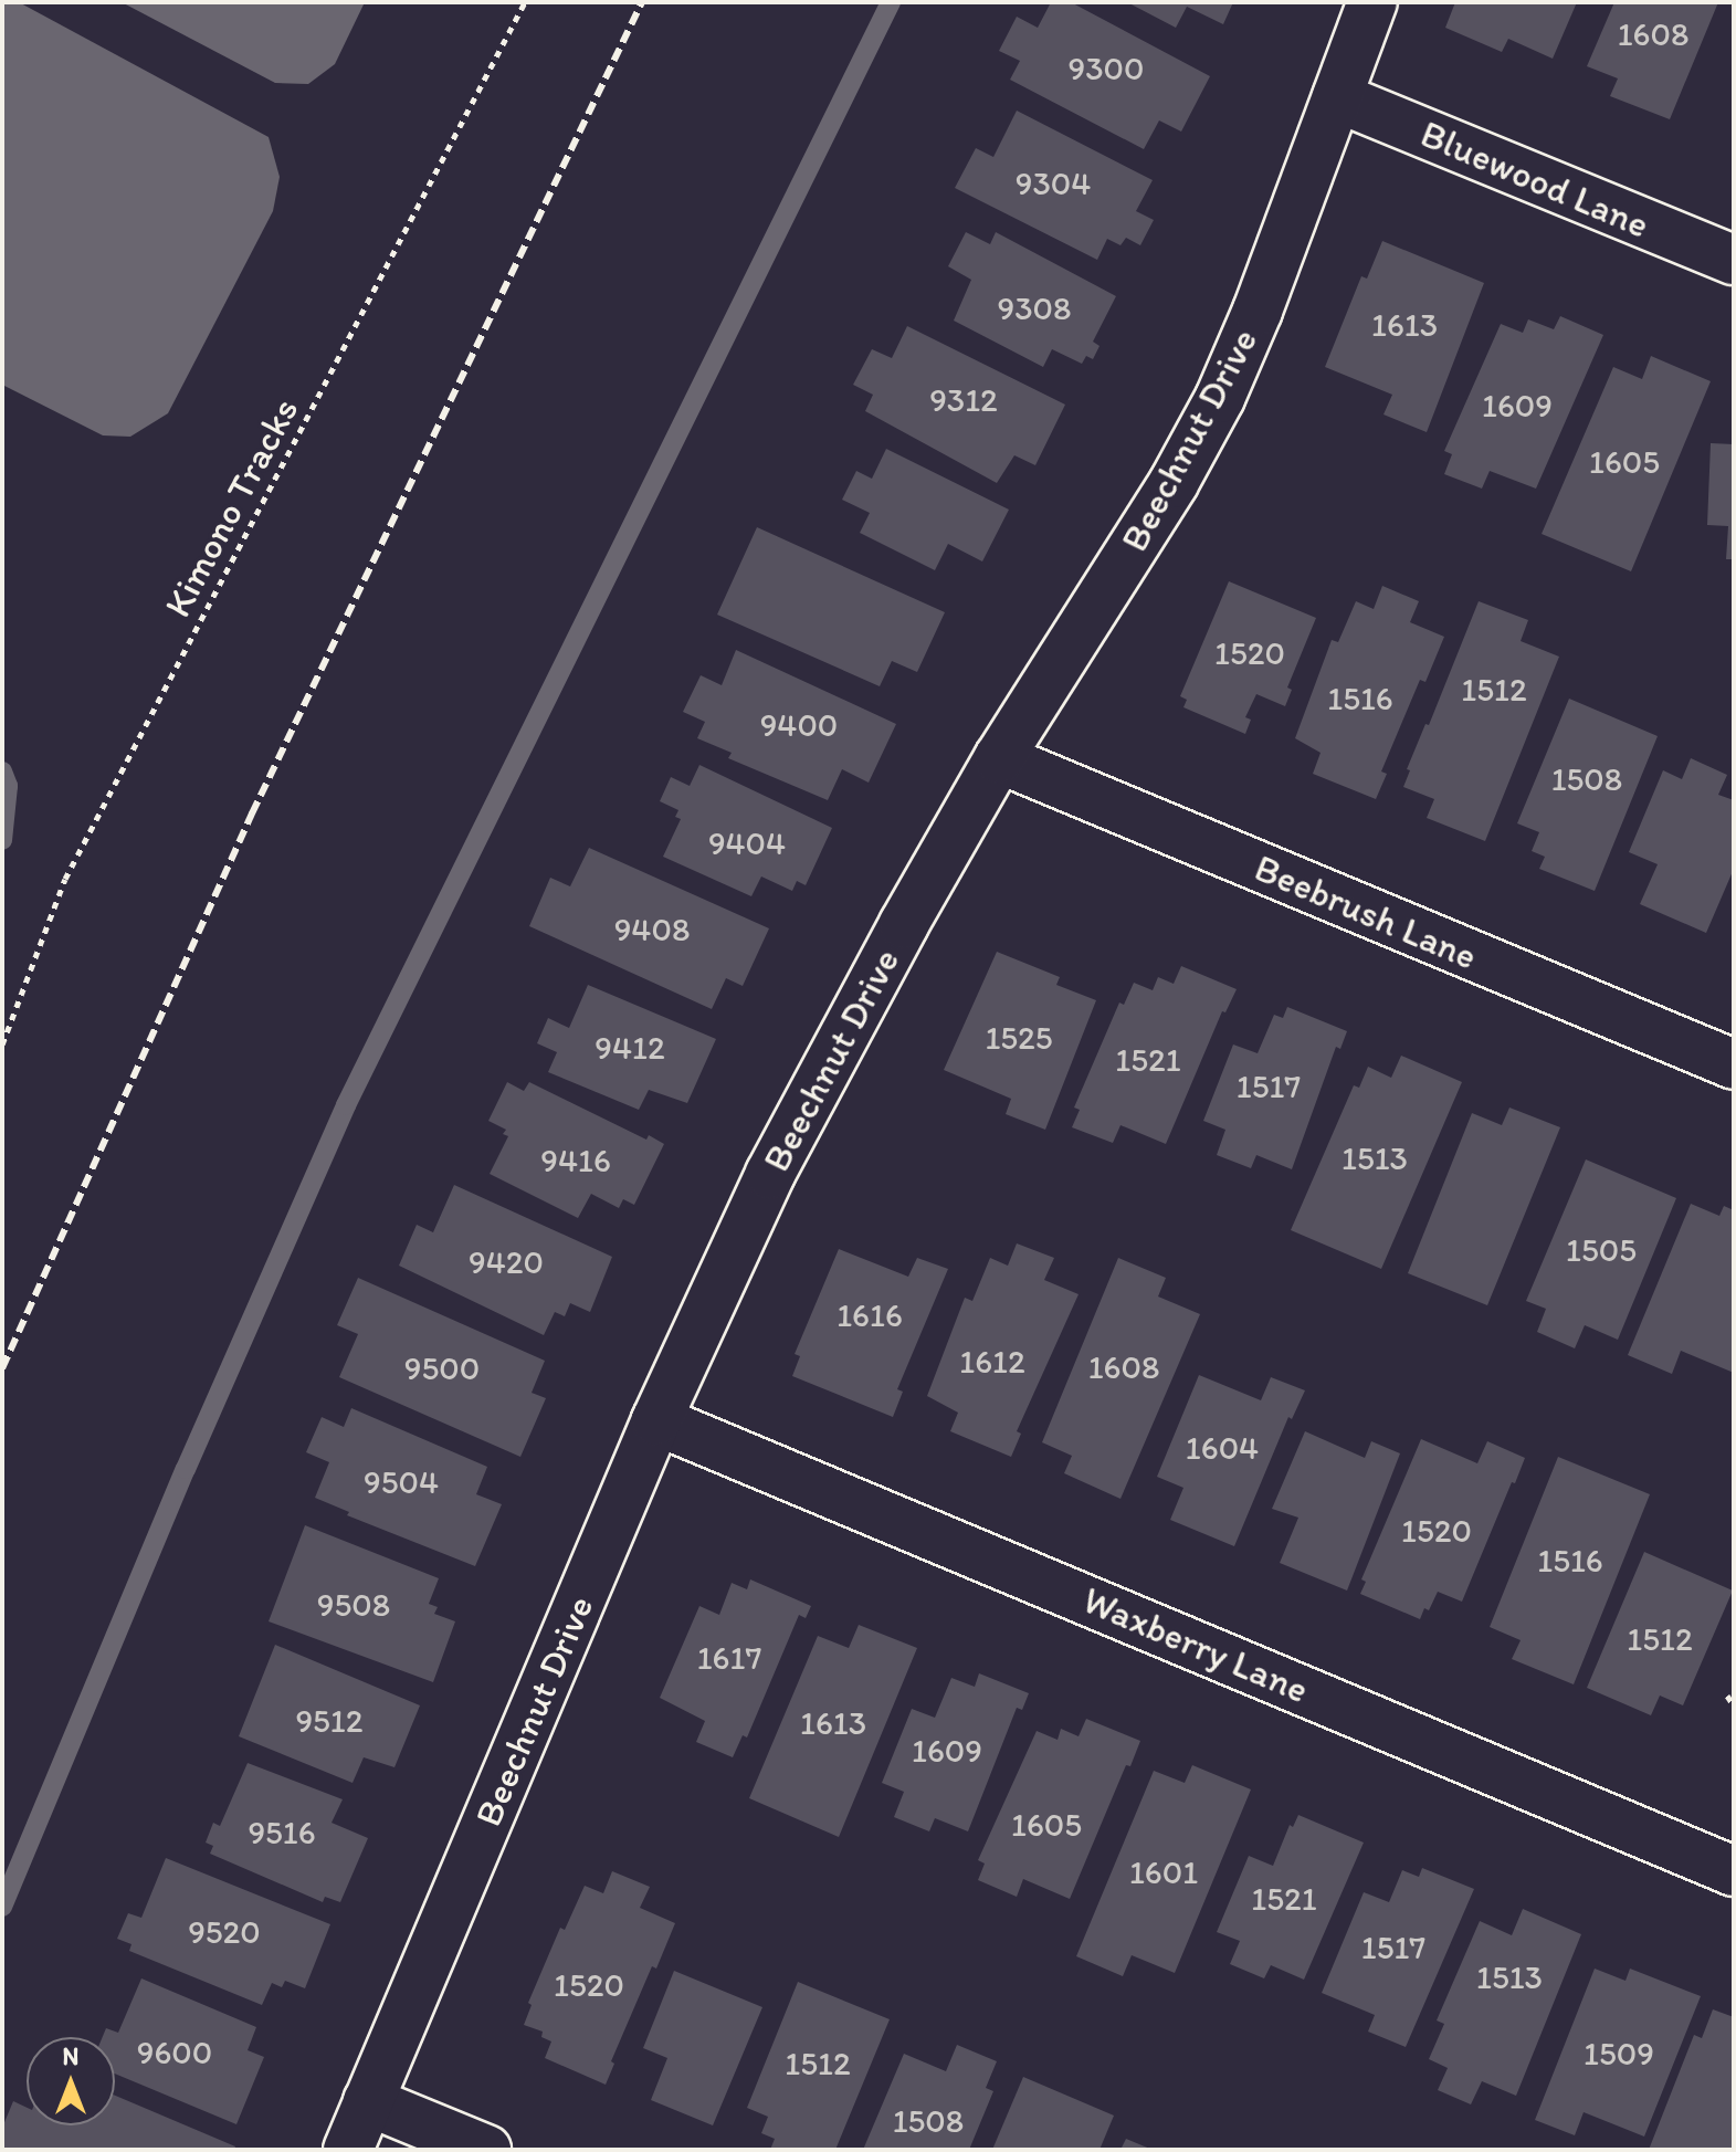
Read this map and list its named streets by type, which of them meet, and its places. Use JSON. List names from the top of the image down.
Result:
{
  "streets": {
    "street": [
      "Bluewood Lane",
      "Beechnut Drive",
      "Beebrush Lane",
      "Waxberry Lane"
    ],
    "path": ["Kimono Tracks"]
  },
  "crossings": [
    ["Bluewood Lane", "Beechnut Drive"],
    ["Beechnut Drive", "Beebrush Lane"],
    ["Beechnut Drive", "Waxberry Lane"]
  ],
  "house_numbers": [
    "1608",
    "9300",
    "9304",
    "9308",
    "1613",
    "9312",
    "1609",
    "1605",
    "1520",
    "1512",
    "1516",
    "9400",
    "1508",
    "9404",
    "9408",
    "1525",
    "9412",
    "1521",
    "1517",
    "1513",
    "9416",
    "1505",
    "9420",
    "1616",
    "1612",
    "1608",
    "9500",
    "1604",
    "9504",
    "1520",
    "1516",
    "9508",
    "1512",
    "1617",
    "9512",
    "1613",
    "1609",
    "1605",
    "9516",
    "1601",
    "1521",
    "9520",
    "1517",
    "1513",
    "1520",
    "9600",
    "1509",
    "1512",
    "1508"
  ],
  "north": "top"
}
